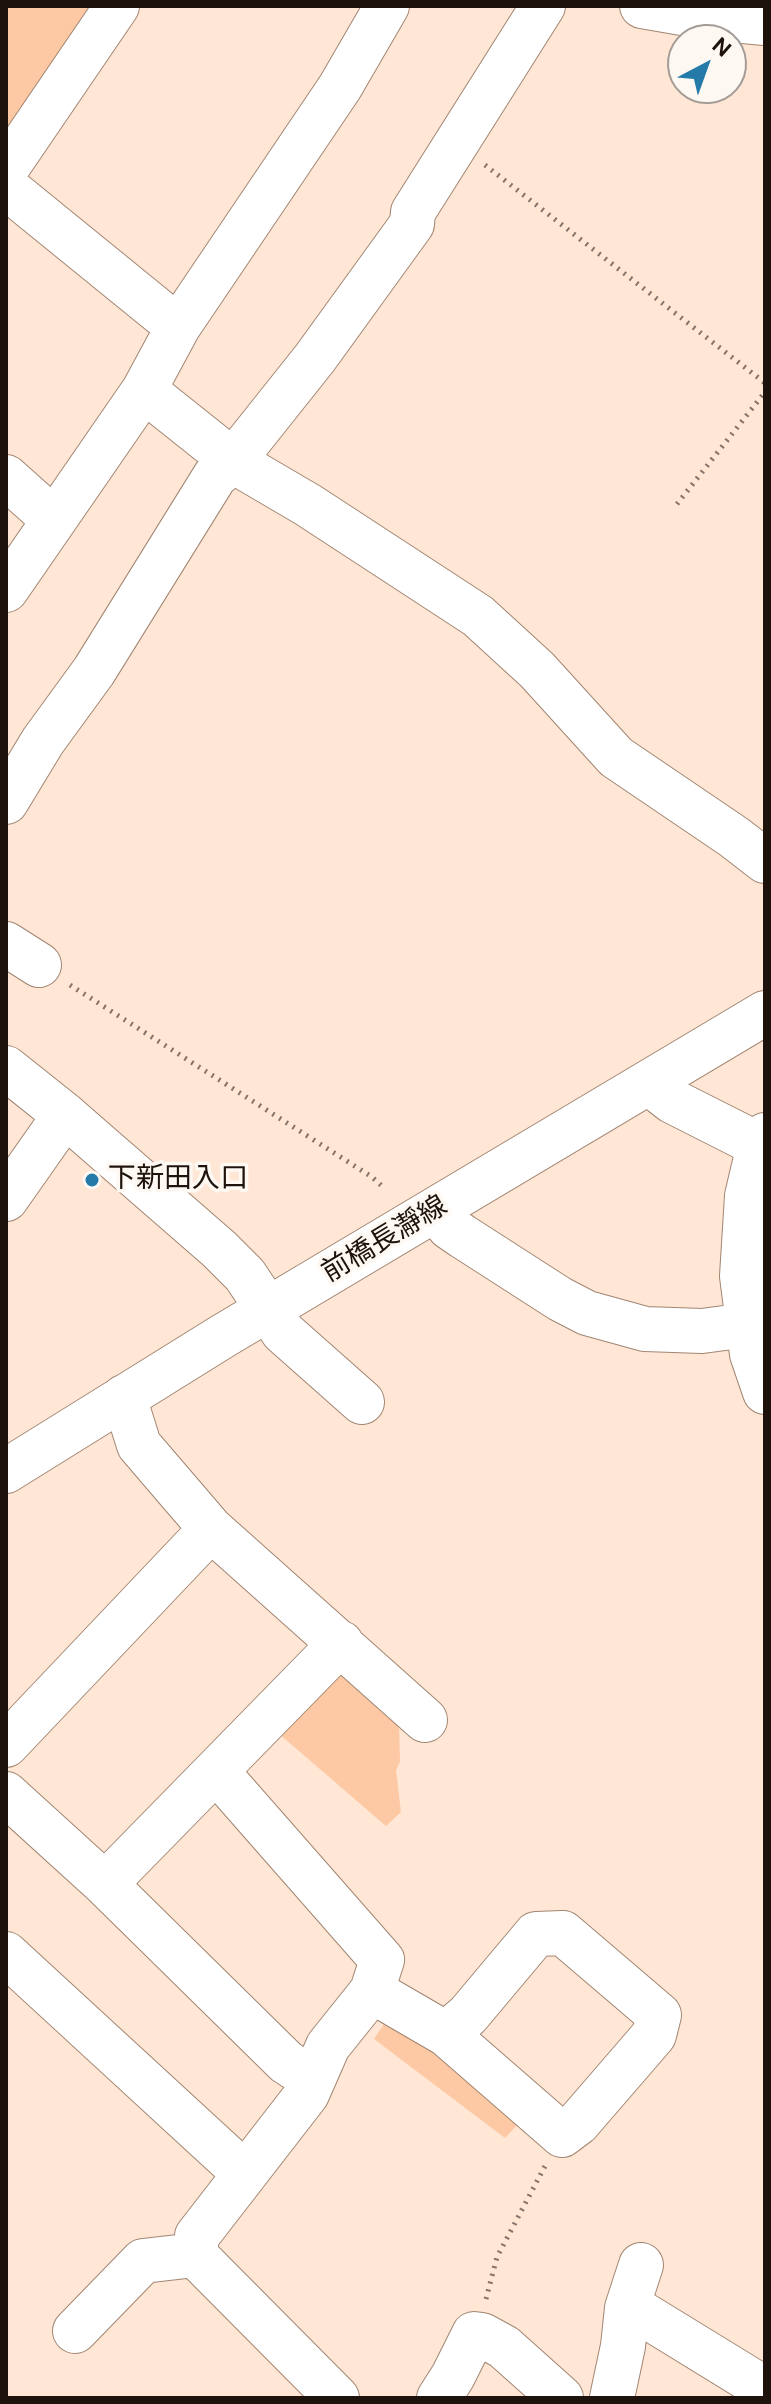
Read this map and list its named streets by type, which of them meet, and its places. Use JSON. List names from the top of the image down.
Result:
{
  "streets": {
    "street": ["前橋長瀞線"]
  },
  "places": ["下新田入口"],
  "north": "top right"
}
